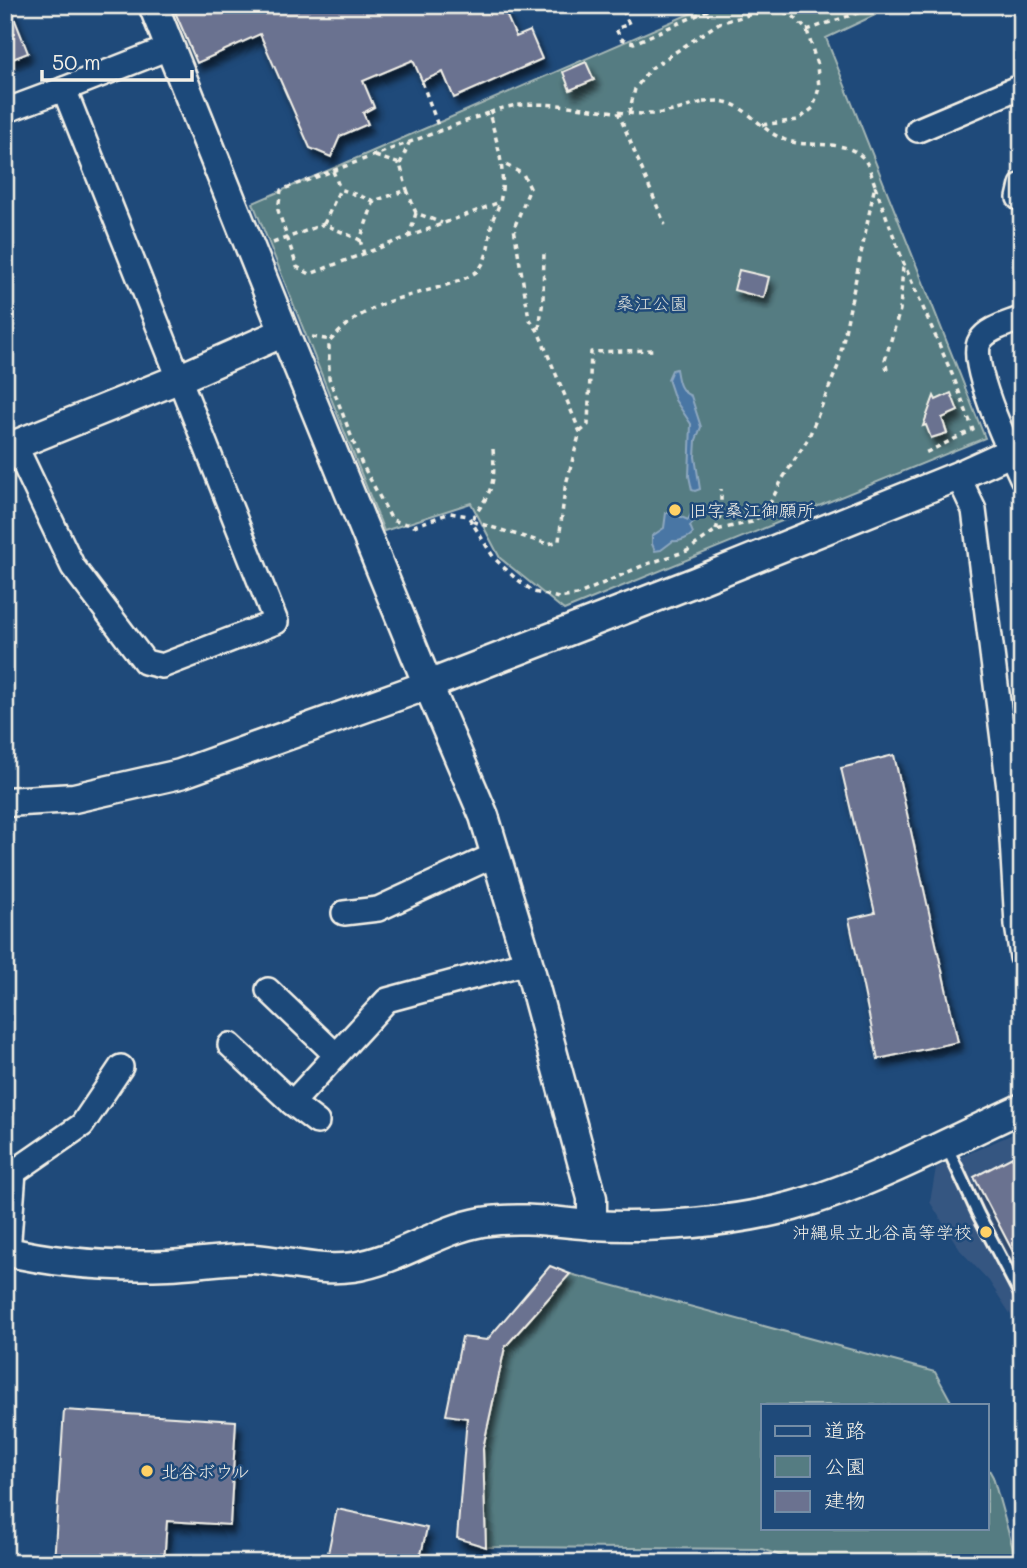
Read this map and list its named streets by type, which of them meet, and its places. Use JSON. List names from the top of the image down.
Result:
{
  "parks": ["桑江公園"],
  "places": ["旧字桑江御願所", "沖縄県立北谷高等学校", "北谷ボウル"],
  "legend": ["道路", "公園", "建物"],
  "scale_bar": "50 m"
}
